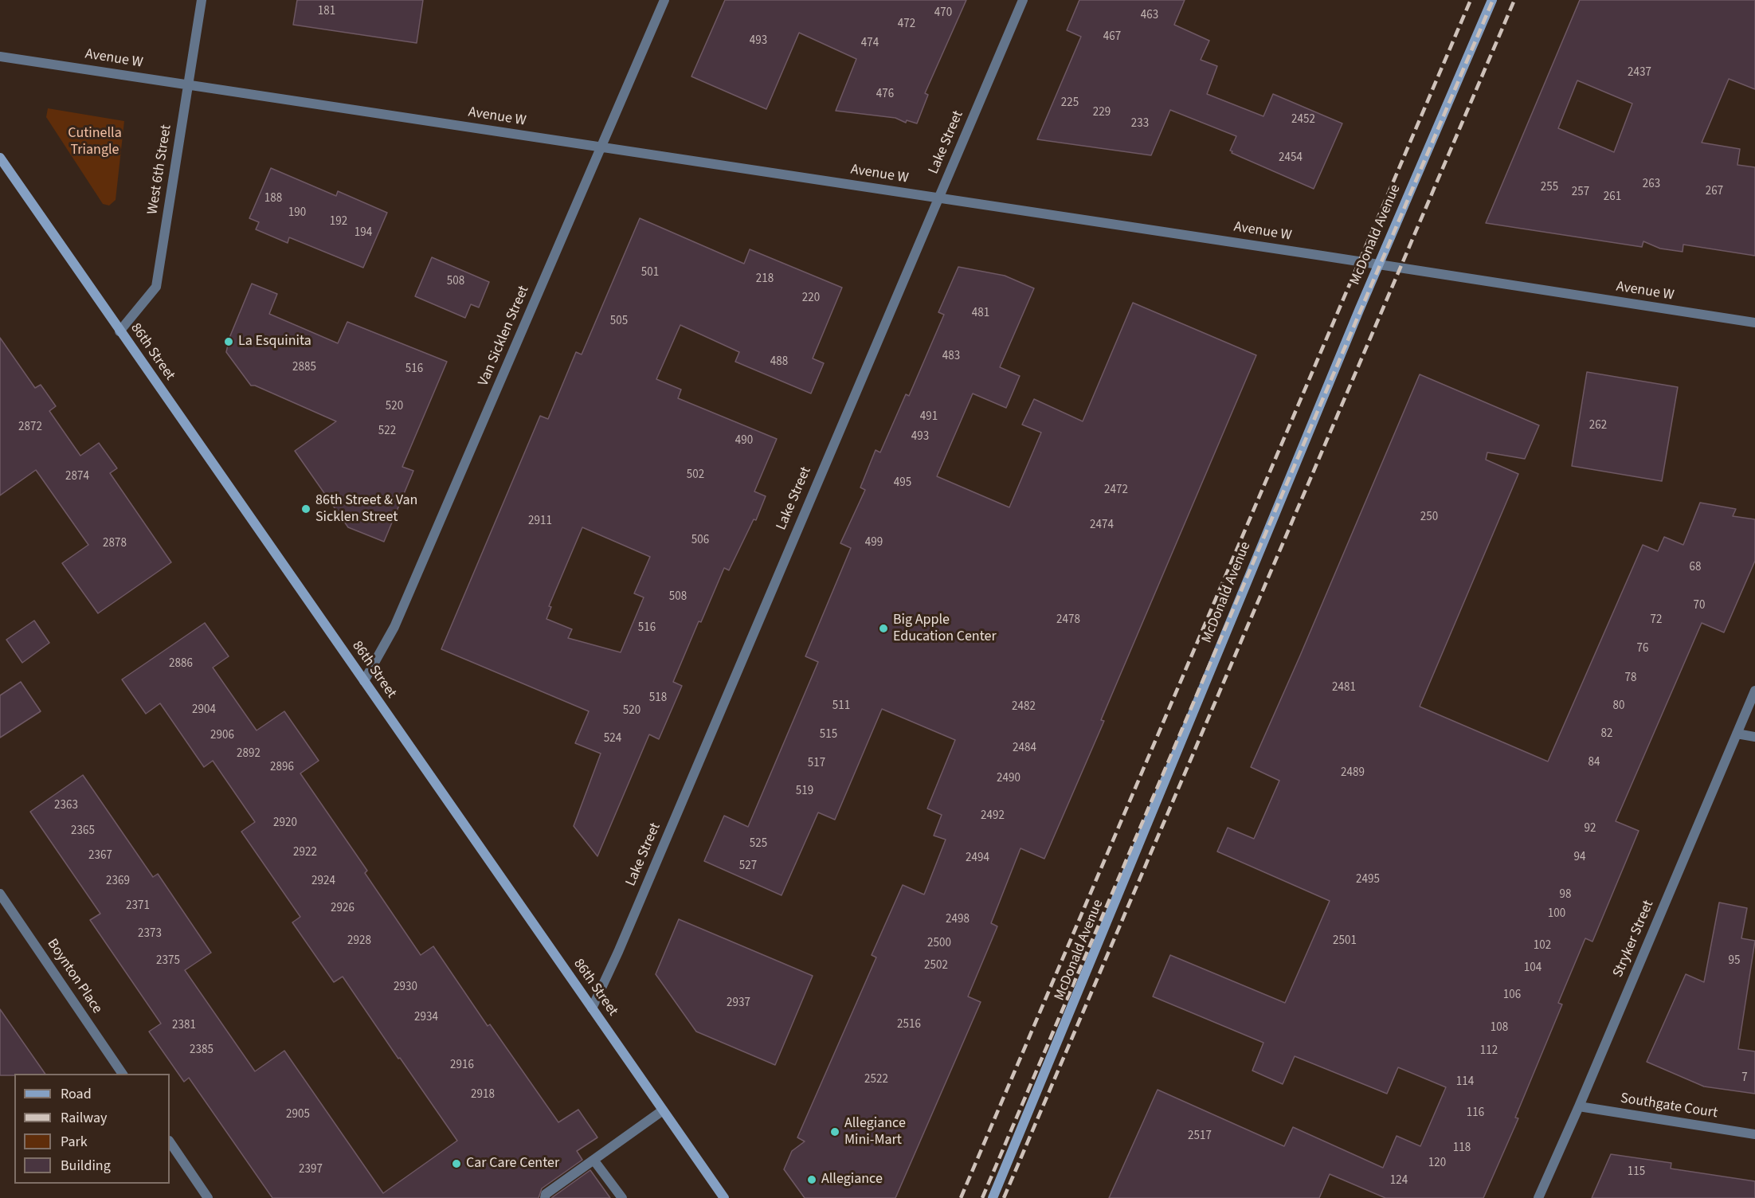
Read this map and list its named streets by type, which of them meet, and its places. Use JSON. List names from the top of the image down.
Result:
{
  "streets": {
    "main road": ["McDonald Avenue", "86th Street"],
    "street": [
      "Avenue W",
      "Lake Street",
      "West 6th Street",
      "Van Sicklen Street",
      "Stryker Street",
      "Boynton Place",
      "Southgate Court"
    ]
  },
  "crossings": [
    ["Avenue W", "Lake Street"],
    ["Avenue W", "West 6th Street"],
    ["Avenue W", "McDonald Avenue"],
    ["Avenue W", "Van Sicklen Street"],
    ["Lake Street", "86th Street"],
    ["West 6th Street", "86th Street"],
    ["Van Sicklen Street", "86th Street"],
    ["Stryker Street", "Southgate Court"]
  ],
  "parks": ["Cutinella Triangle"],
  "places": [
    "La Esquinita",
    "86th Street & Van Sicklen Street",
    "Big Apple Education Center",
    "Allegiance Mini-Mart",
    "Car Care Center",
    "Allegiance"
  ],
  "house_numbers": [
    "181",
    "470",
    "463",
    "472",
    "467",
    "493",
    "474",
    "2437",
    "476",
    "225",
    "229",
    "2452",
    "233",
    "2454",
    "263",
    "255",
    "267",
    "257",
    "261",
    "188",
    "190",
    "192",
    "194",
    "501",
    "218",
    "508",
    "220",
    "481",
    "505",
    "483",
    "488",
    "2885",
    "516",
    "520",
    "491",
    "262",
    "2872",
    "522",
    "493",
    "490",
    "502",
    "2874",
    "495",
    "2472",
    "250",
    "2911",
    "2474",
    "506",
    "499",
    "2878",
    "68",
    "508",
    "70",
    "2478",
    "72",
    "516",
    "76",
    "2886",
    "78",
    "2481",
    "518",
    "511",
    "80",
    "2482",
    "2904",
    "520",
    "82",
    "515",
    "2906",
    "524",
    "2484",
    "2892",
    "84",
    "517",
    "2896",
    "2489",
    "2490",
    "519",
    "2363",
    "2492",
    "2920",
    "92",
    "2365",
    "525",
    "2922",
    "2367",
    "94",
    "2494",
    "527",
    "2495",
    "2369",
    "2924",
    "98",
    "2371",
    "2926",
    "100",
    "2498",
    "2373",
    "2928",
    "2501",
    "2500",
    "102",
    "2375",
    "95",
    "2502",
    "104",
    "2930",
    "106",
    "2937",
    "2934",
    "2516",
    "2381",
    "108",
    "2385",
    "112",
    "2916",
    "7",
    "2522",
    "114",
    "2918",
    "116",
    "2905",
    "2517",
    "118",
    "120",
    "2397",
    "115",
    "124"
  ],
  "legend": [
    "Road",
    "Railway",
    "Park",
    "Building"
  ]
}
